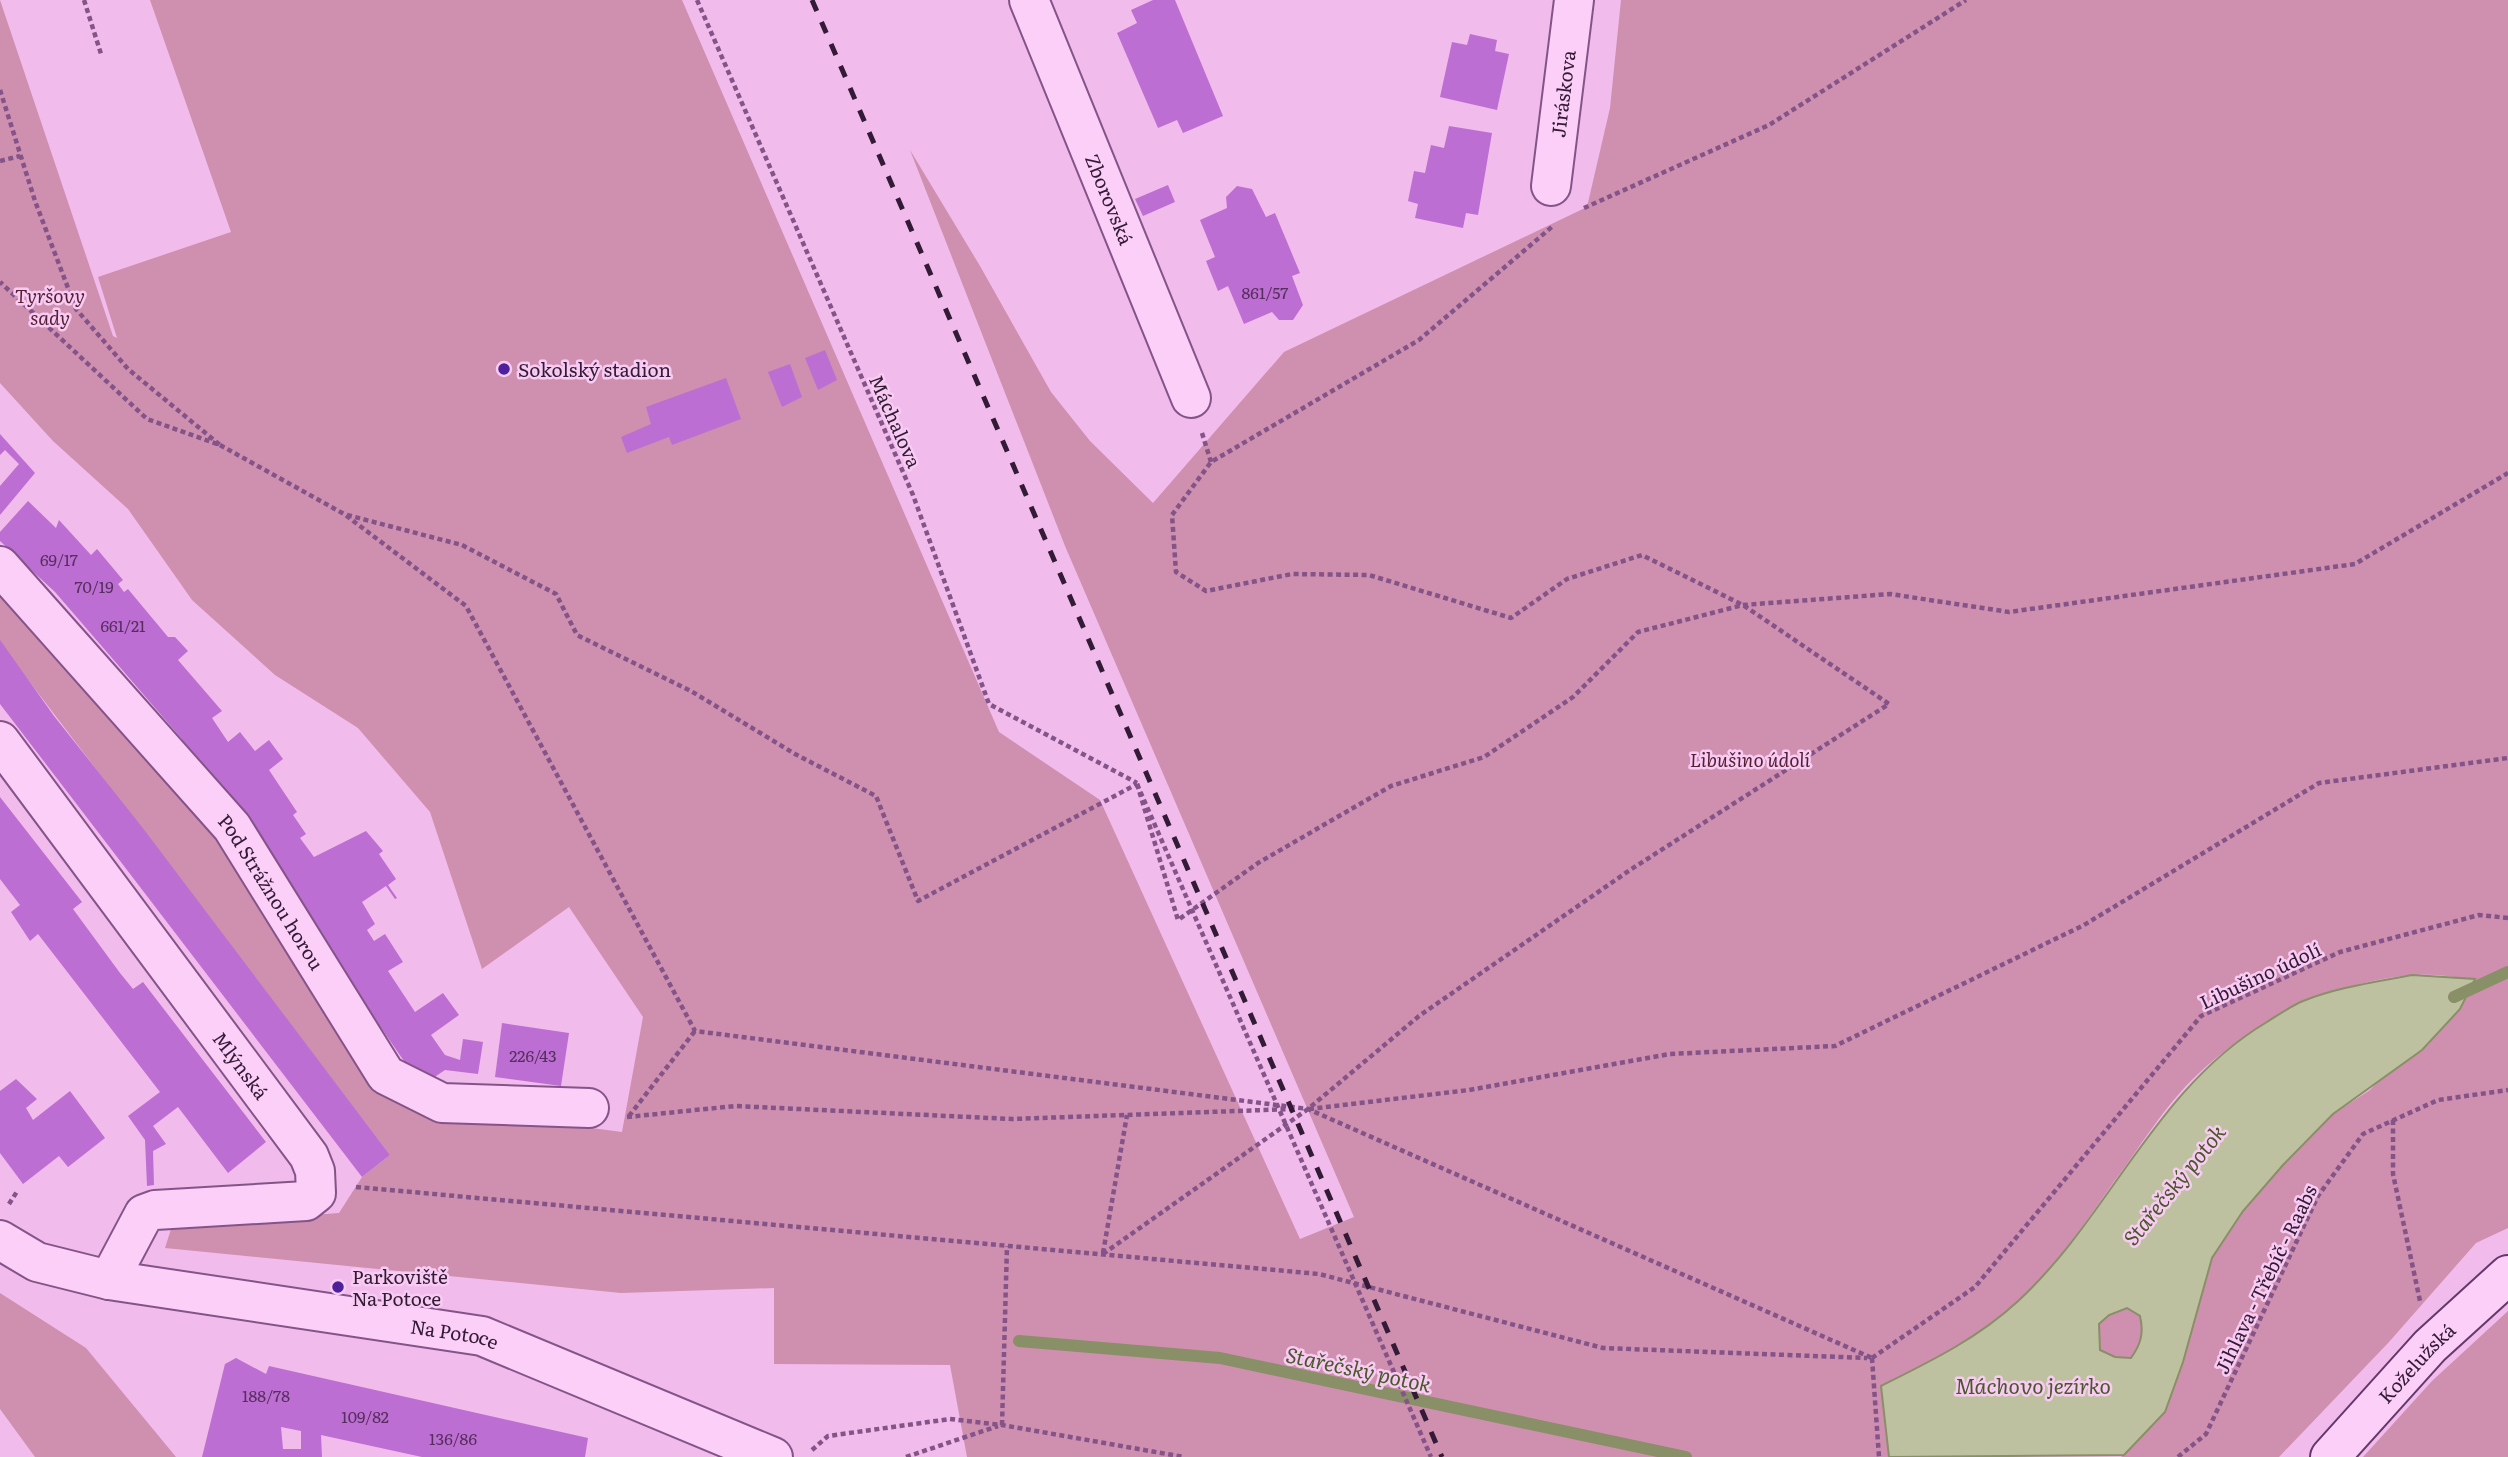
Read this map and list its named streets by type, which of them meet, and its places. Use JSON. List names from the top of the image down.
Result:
{
  "streets": {
    "street": [
      "Jiráskova",
      "Zborovská",
      "Pod Strážnou horou",
      "Mlýnská",
      "Na Potoce",
      "Koželužská"
    ],
    "path": ["Máchalova", "Libušino údolí", "Jihlava - Třebíč - Raabs"]
  },
  "water": ["Stařečský potok", "Máchovo jezírko"],
  "parks": ["Tyršovy sady", "Libušino údolí"],
  "places": ["Sokolský stadion", "Parkoviště Na Potoce"],
  "house_numbers": [
    "861/57",
    "69/17",
    "70/19",
    "661/21",
    "226/43",
    "188/78",
    "109/82",
    "136/86"
  ]
}
